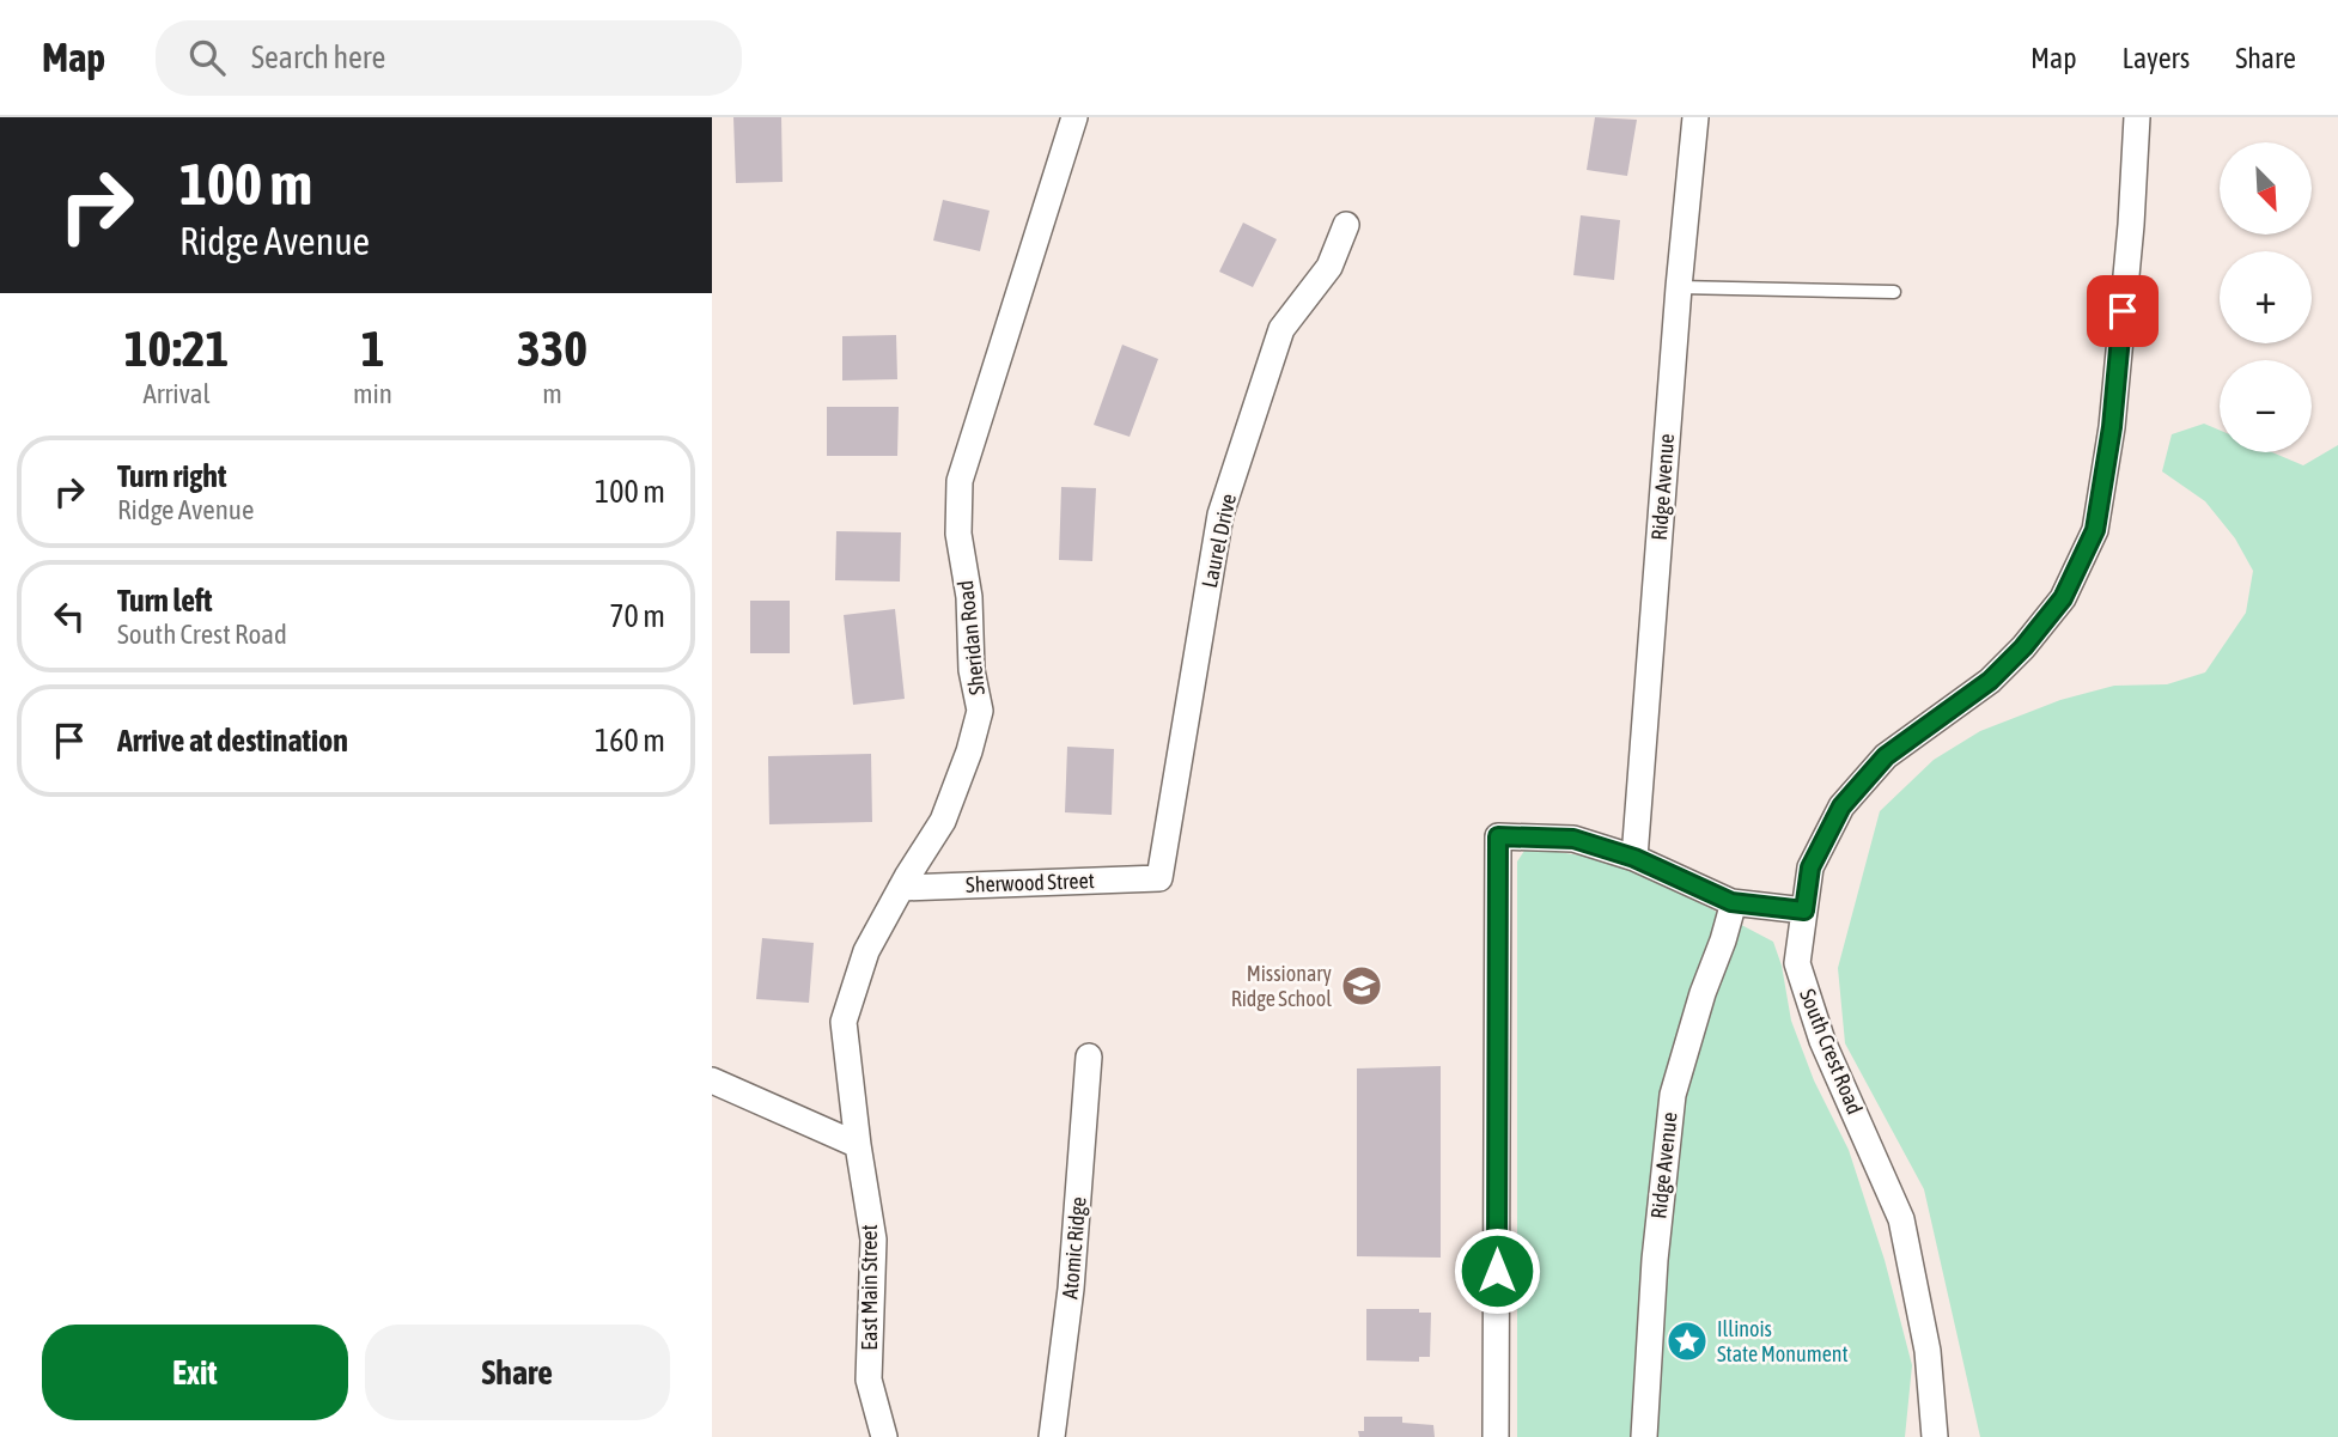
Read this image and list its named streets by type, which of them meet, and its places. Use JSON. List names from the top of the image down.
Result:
{
  "streets": {
    "street": [
      "Ridge Avenue",
      "Laurel Drive",
      "Sheridan Road",
      "Sherwood Street",
      "South Crest Road",
      "Atomic Ridge",
      "East Main Street"
    ]
  },
  "crossings": [
    ["Laurel Drive", "Sherwood Street"],
    ["Sheridan Road", "Sherwood Street"],
    ["Sheridan Road", "East Main Street"]
  ],
  "places": {
    "school or university": ["Missionary Ridge School"],
    "place": ["Illinois State Monument"]
  },
  "north": "bottom right",
  "page": {
    "header": "Map",
    "search": "Search here",
    "nav": ["Map", "Layers", "Share"],
    "turn": ["100 m", "Ridge Avenue"],
    "map_buttons": ["+", "−"],
    "eta": [
      "10:21",
      "Arrival",
      "1",
      "min",
      "330",
      "m"
    ],
    "list": [
      {
        "name": "Turn right",
        "note": "Ridge Avenue",
        "value": "100 m"
      },
      {
        "name": "Turn left",
        "note": "South Crest Road",
        "value": "70 m"
      },
      {
        "name": "Arrive at destination",
        "value": "160 m"
      }
    ],
    "buttons": ["Exit", "Share"]
  }
}
